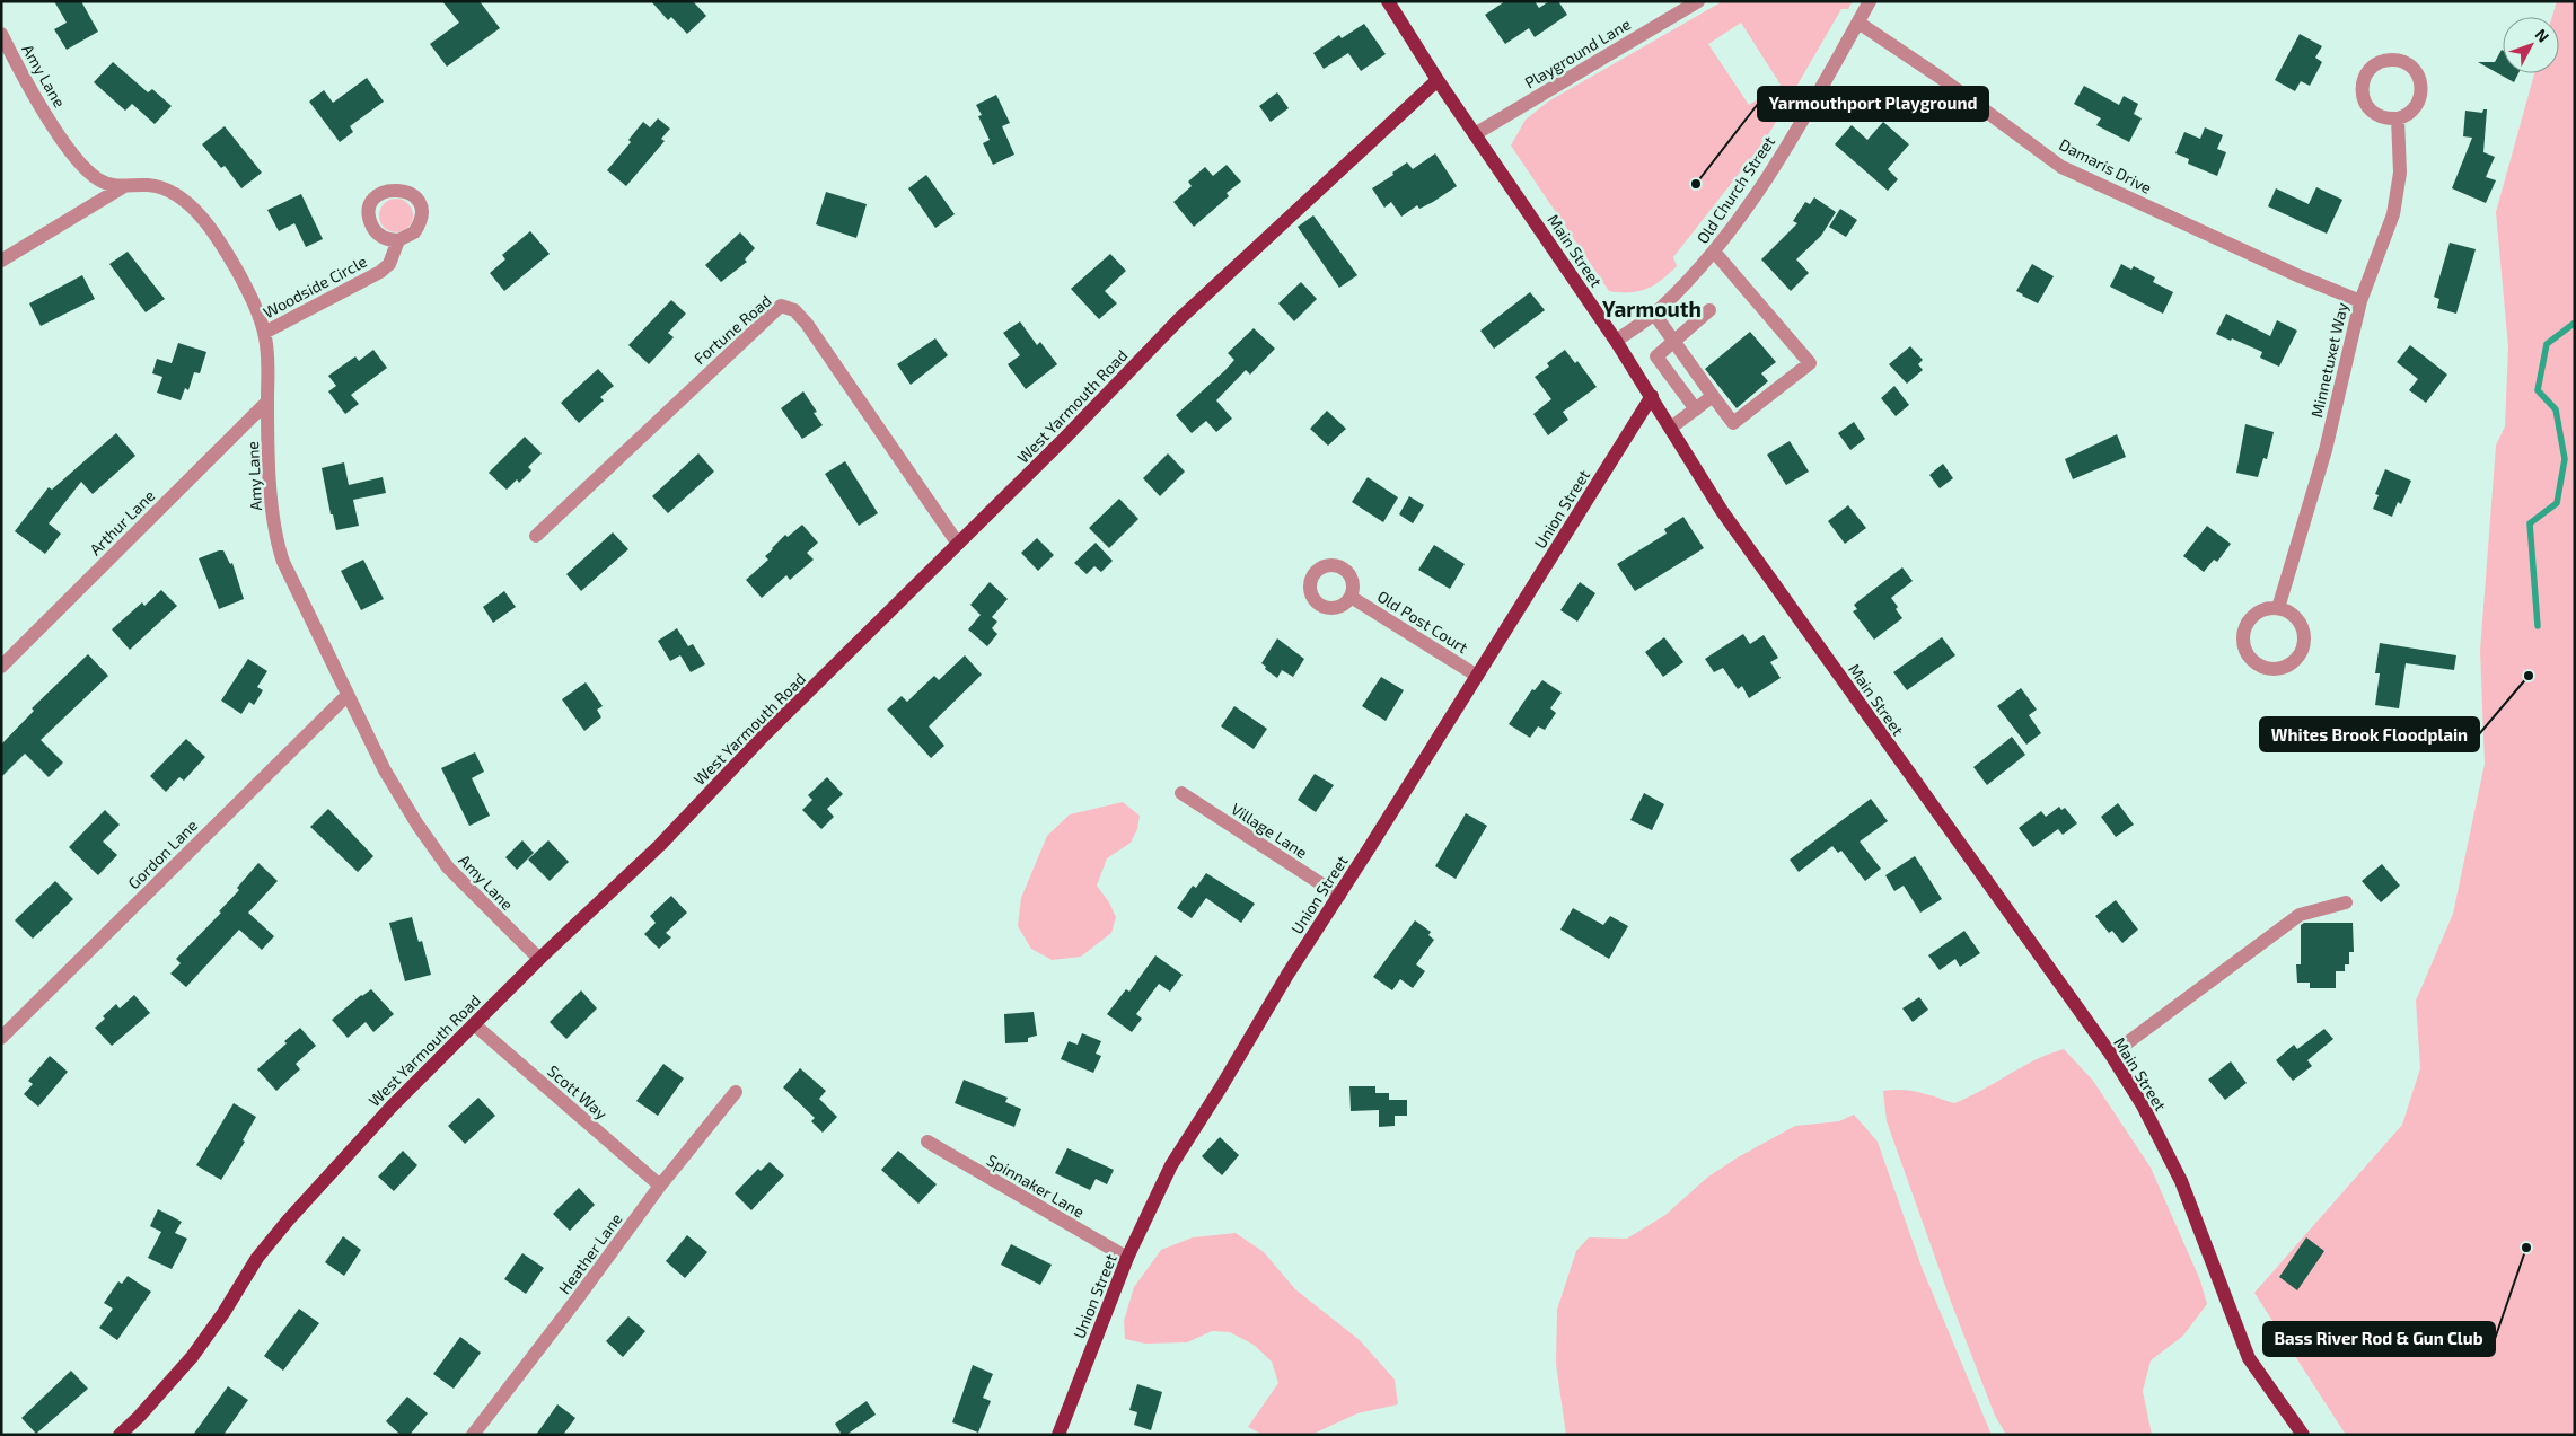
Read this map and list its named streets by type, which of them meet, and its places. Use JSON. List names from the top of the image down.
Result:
{
  "streets": {
    "main road": ["Main Street", "West Yarmouth Road", "Union Street"],
    "street": [
      "Playground Lane",
      "Amy Lane",
      "Damaris Drive",
      "Old Church Street",
      "Woodside Circle",
      "Fortune Road",
      "Minnetuxet Way",
      "Arthur Lane",
      "Old Post Court",
      "Village Lane",
      "Gordon Lane",
      "Scott Way",
      "Spinnaker Lane",
      "Heather Lane"
    ]
  },
  "crossings": [
    ["Playground Lane", "Main Street"],
    ["Amy Lane", "Woodside Circle"],
    ["Amy Lane", "West Yarmouth Road"],
    ["Amy Lane", "Arthur Lane"],
    ["Amy Lane", "Gordon Lane"],
    ["Damaris Drive", "Old Church Street"],
    ["Damaris Drive", "Minnetuxet Way"],
    ["Old Church Street", "Main Street"],
    ["Main Street", "West Yarmouth Road"],
    ["Main Street", "Union Street"],
    ["Fortune Road", "West Yarmouth Road"],
    ["West Yarmouth Road", "Scott Way"],
    ["Union Street", "Old Post Court"],
    ["Union Street", "Village Lane"],
    ["Union Street", "Spinnaker Lane"],
    ["Scott Way", "Heather Lane"]
  ],
  "districts": ["Yarmouth"],
  "places": ["Yarmouthport Playground", "Whites Brook Floodplain", "Bass River Rod & Gun Club"],
  "north": "top right"
}
